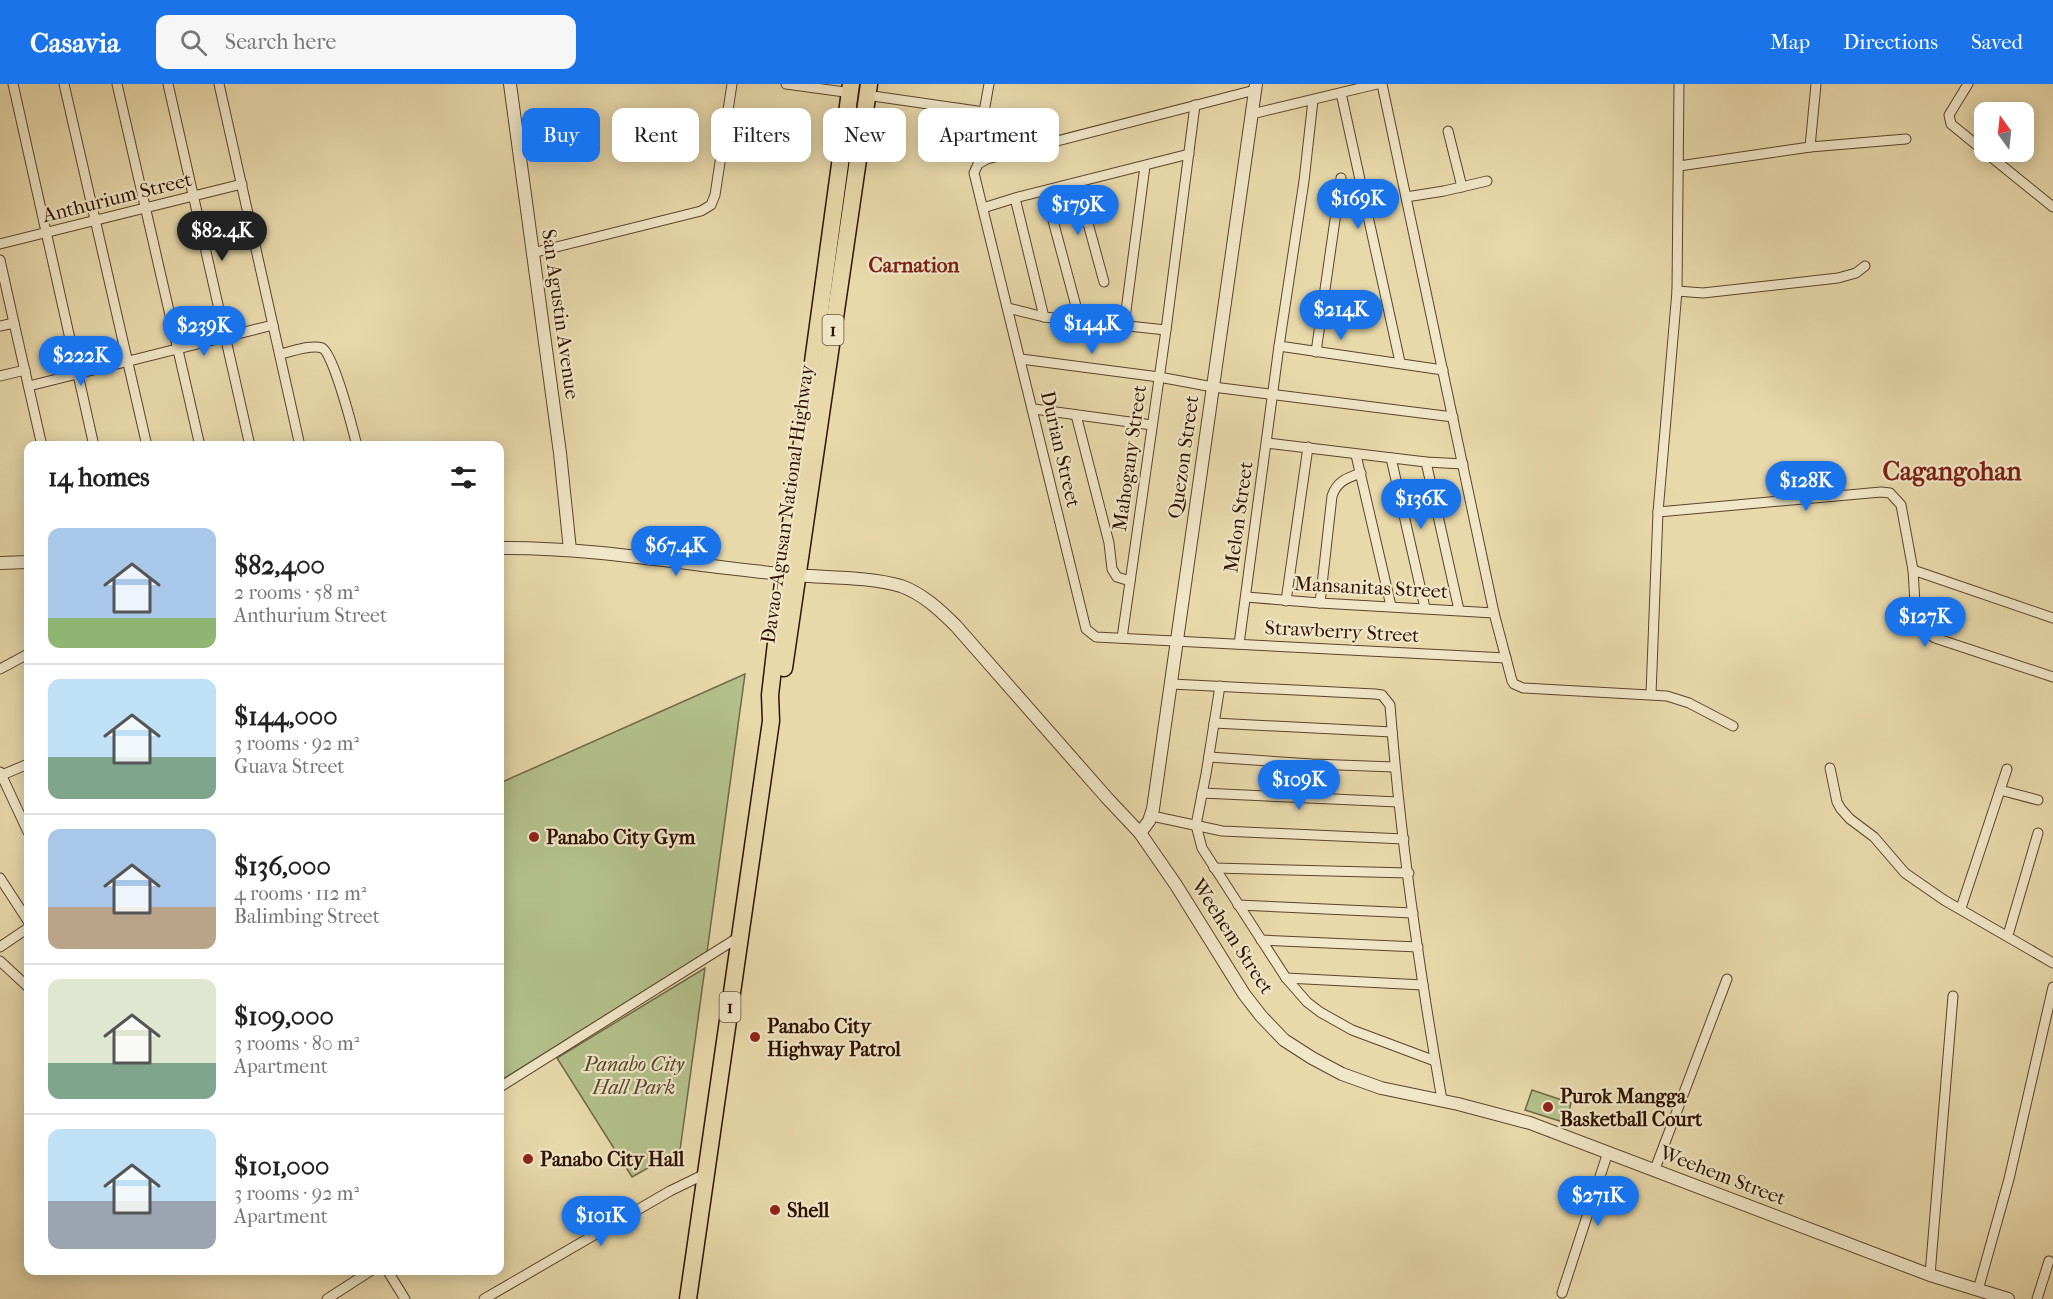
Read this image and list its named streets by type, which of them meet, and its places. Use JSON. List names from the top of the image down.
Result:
{
  "streets": {
    "highway": ["1", "Davao-Agusan National Highway"],
    "street": [
      "Anthurium Street",
      "San Agustin Avenue",
      "Durian Street",
      "Quezon Street",
      "Mahogany Street",
      "Melon Street",
      "Mansanitas Street",
      "Strawberry Street",
      "Weehem Street"
    ]
  },
  "crossings": [
    ["San Agustin Avenue", "Weehem Street"],
    ["Durian Street", "Mahogany Street"],
    ["Durian Street", "Strawberry Street"],
    ["Quezon Street", "Strawberry Street"],
    ["Quezon Street", "Weehem Street"],
    ["Mahogany Street", "Strawberry Street"],
    ["Davao-Agusan National Highway", "Weehem Street"],
    ["Melon Street", "Mansanitas Street"],
    ["Melon Street", "Strawberry Street"]
  ],
  "districts": ["Carnation", "Cagangohan"],
  "parks": ["Panabo City Hall Park"],
  "places": [
    "Panabo City Gym",
    "Panabo City Highway Patrol",
    "Purok Mangga Basketball Court",
    "Panabo City Hall",
    "Shell"
  ],
  "north": "top",
  "page": {
    "header": "Casavia",
    "search": "Search here",
    "nav": ["Map", "Directions", "Saved"],
    "chip": [
      "Buy",
      "Rent",
      "Filters",
      "New",
      "Apartment"
    ],
    "price": [
      "$169K",
      "$179K",
      "$82.4K",
      "$214K",
      "$144K",
      "$239K",
      "$222K",
      "$128K",
      "$136K",
      "$67.4K",
      "$127K",
      "$109K",
      "$271K",
      "$101K"
    ],
    "heading": "14 homes",
    "list": [
      {
        "name": "$82,400",
        "note": "2 rooms · 58 m² · Anthurium Street"
      },
      {
        "name": "$144,000",
        "note": "3 rooms · 92 m² · Guava Street"
      },
      {
        "name": "$136,000",
        "note": "4 rooms · 112 m² · Balimbing Street"
      },
      {
        "name": "$109,000",
        "note": "3 rooms · 80 m² · Apartment"
      },
      {
        "name": "$101,000",
        "note": "3 rooms · 92 m² · Apartment"
      }
    ]
  }
}
